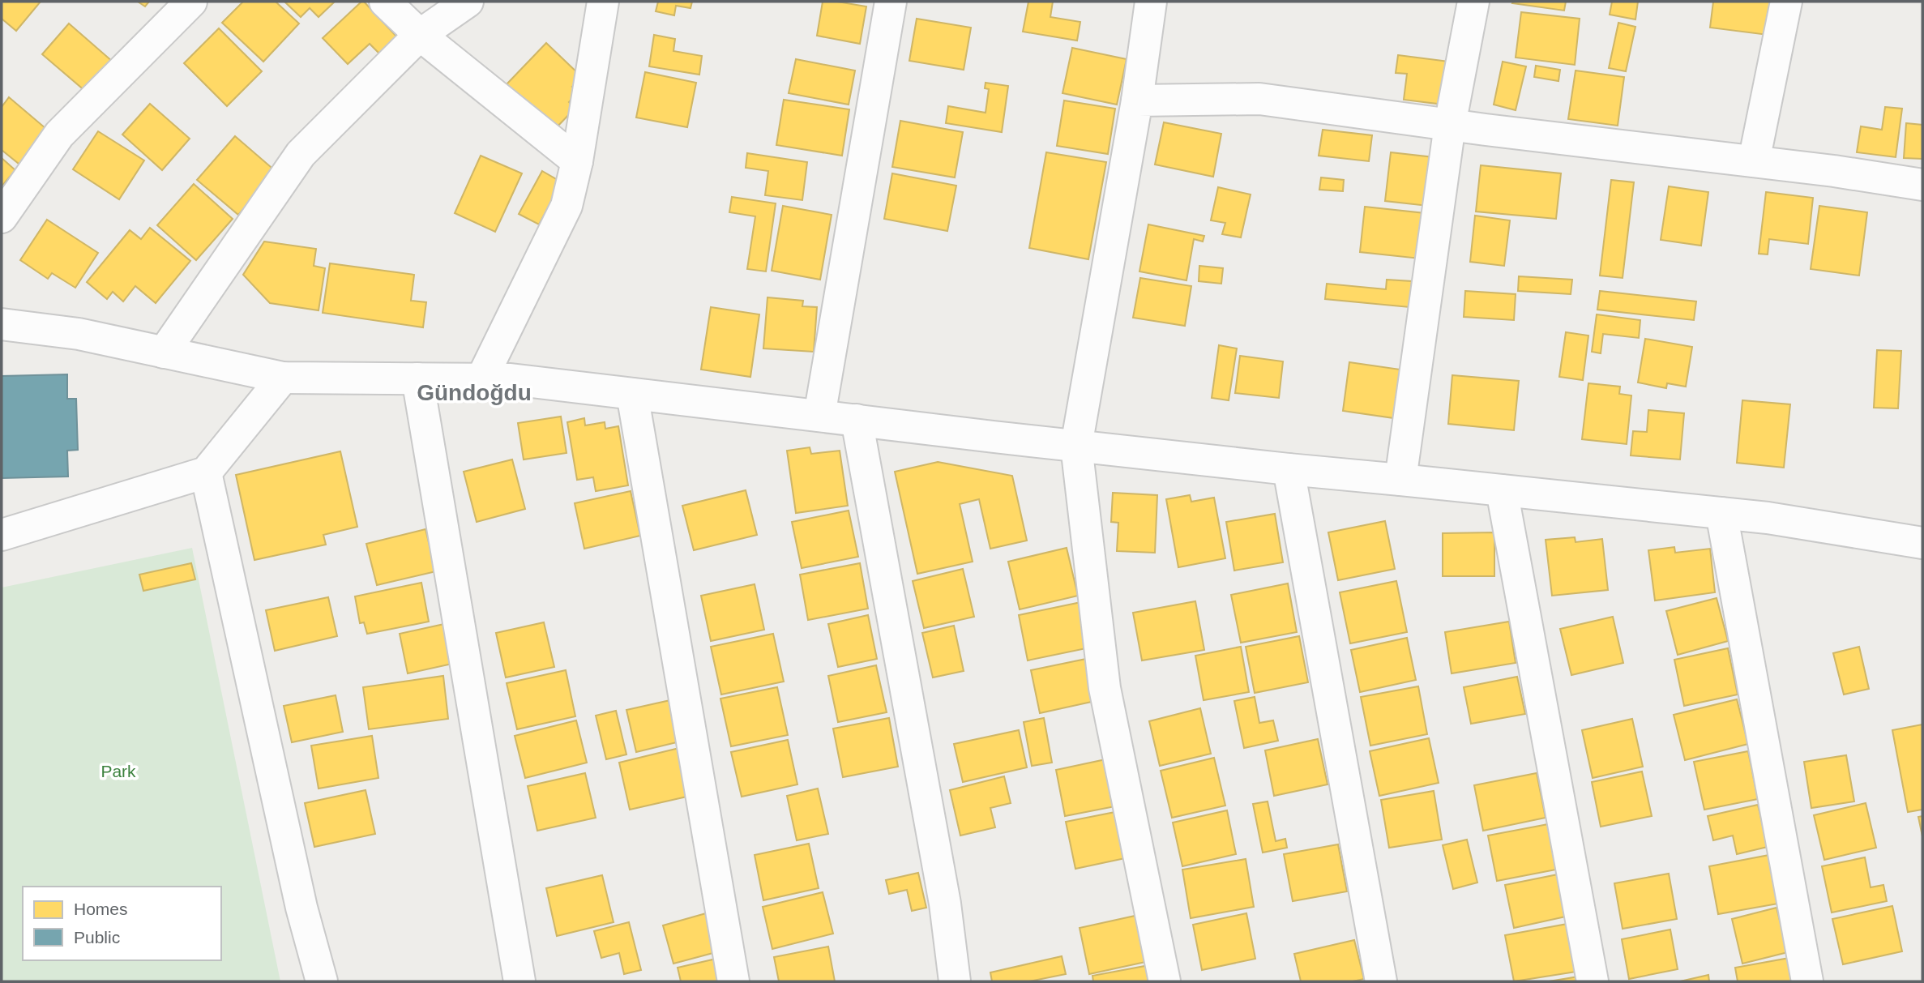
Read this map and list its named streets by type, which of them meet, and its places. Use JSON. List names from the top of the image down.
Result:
{
  "districts": ["Gündoğdu"],
  "parks": ["Park"],
  "legend": ["Homes", "Public"]
}
